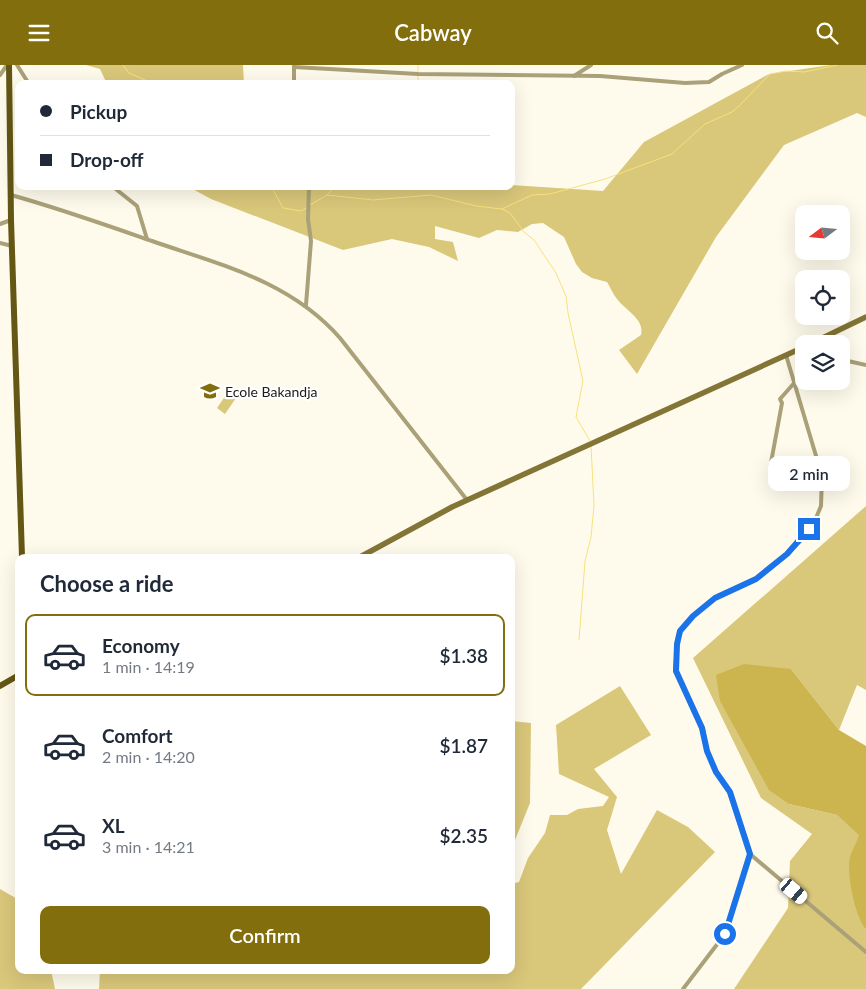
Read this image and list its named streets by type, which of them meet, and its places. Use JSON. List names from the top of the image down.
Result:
{
  "places": {
    "school or university": ["Ecole Bakandja"]
  },
  "north": "left",
  "page": {
    "header": "Cabway",
    "banner": ["Pickup", "Drop-off"],
    "bubble": "2 min",
    "heading": "Choose a ride",
    "list": [
      {
        "name": "Economy",
        "note": "1 min · 14:19",
        "value": "$1.38"
      },
      {
        "name": "Comfort",
        "note": "2 min · 14:20",
        "value": "$1.87"
      },
      {
        "name": "XL",
        "note": "3 min · 14:21",
        "value": "$2.35"
      }
    ],
    "buttons": "Confirm"
  }
}
